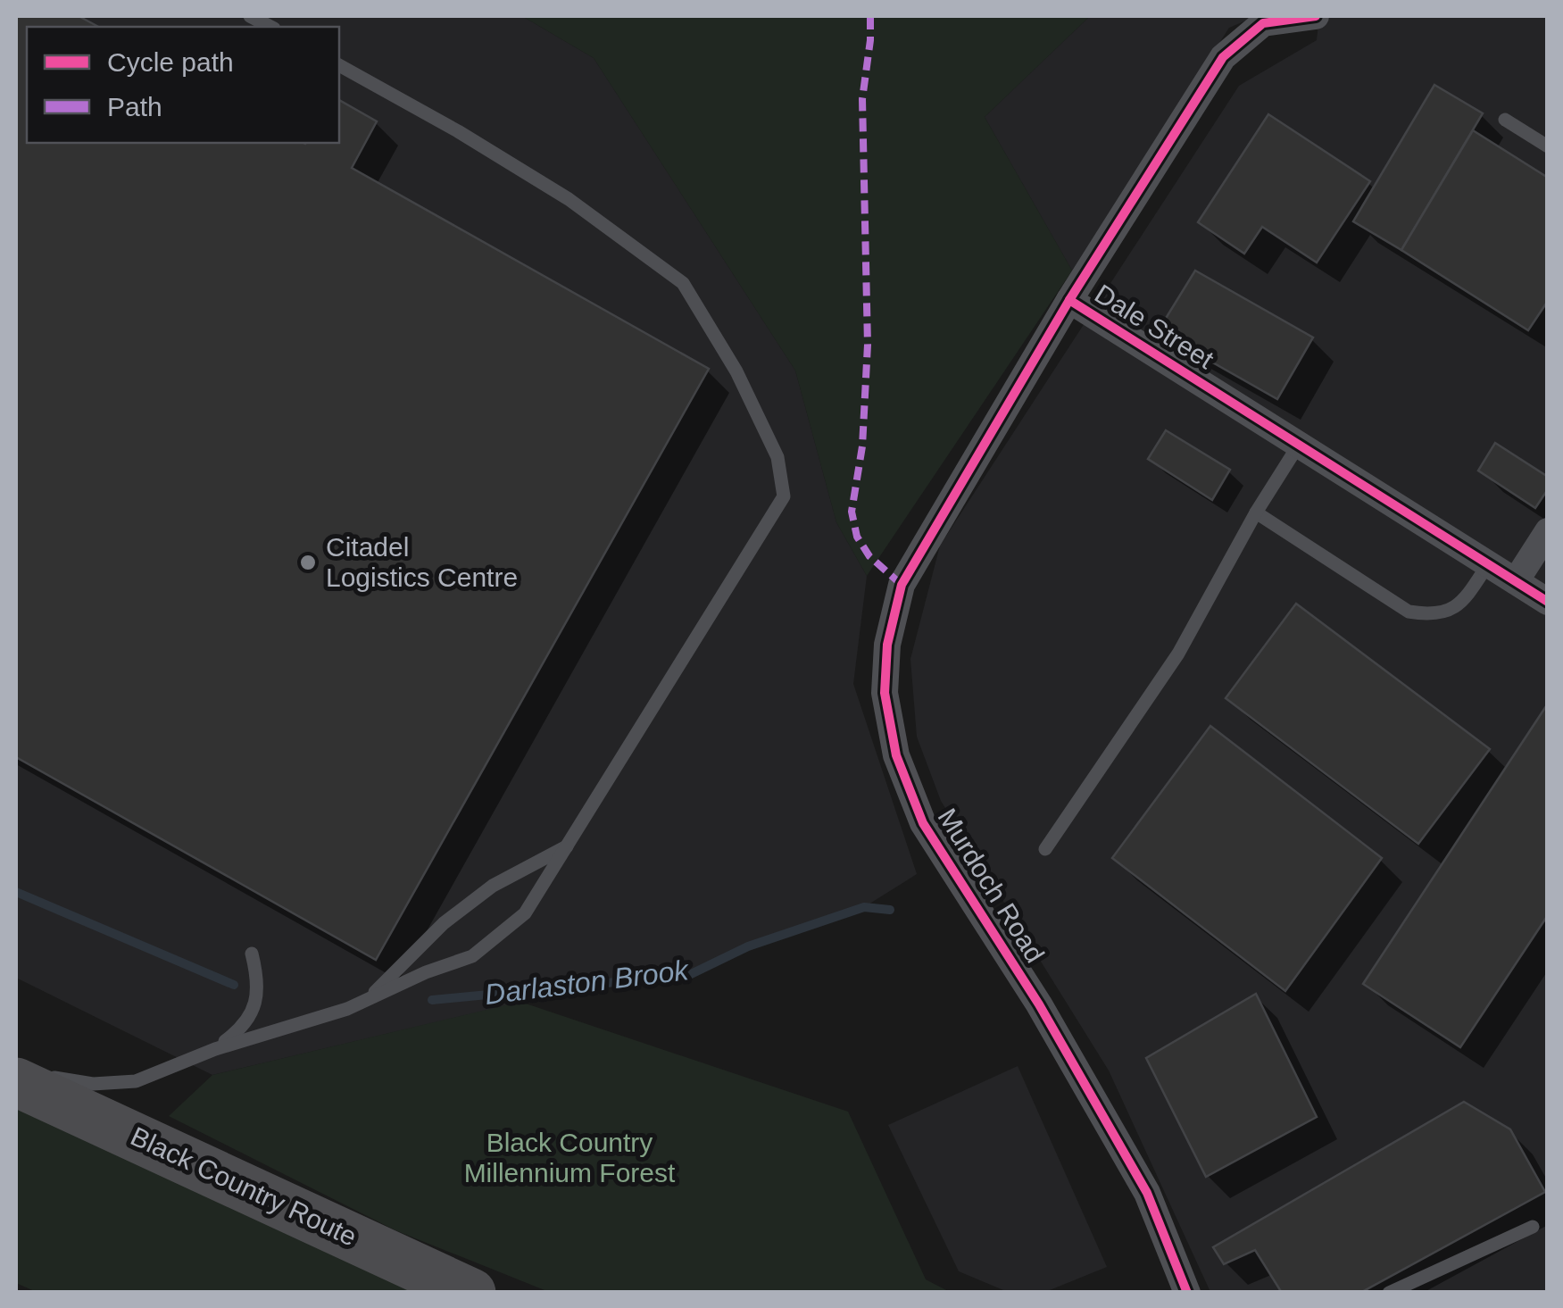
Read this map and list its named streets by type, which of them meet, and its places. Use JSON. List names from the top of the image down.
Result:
{
  "streets": {
    "highway": ["Black Country Route"],
    "street": ["Dale Street", "Murdoch Road"]
  },
  "crossings": [
    ["Dale Street", "Murdoch Road"]
  ],
  "water": ["Darlaston Brook"],
  "parks": ["Black Country Millennium Forest"],
  "places": ["Citadel Logistics Centre"],
  "legend": ["Cycle path", "Path"]
}
